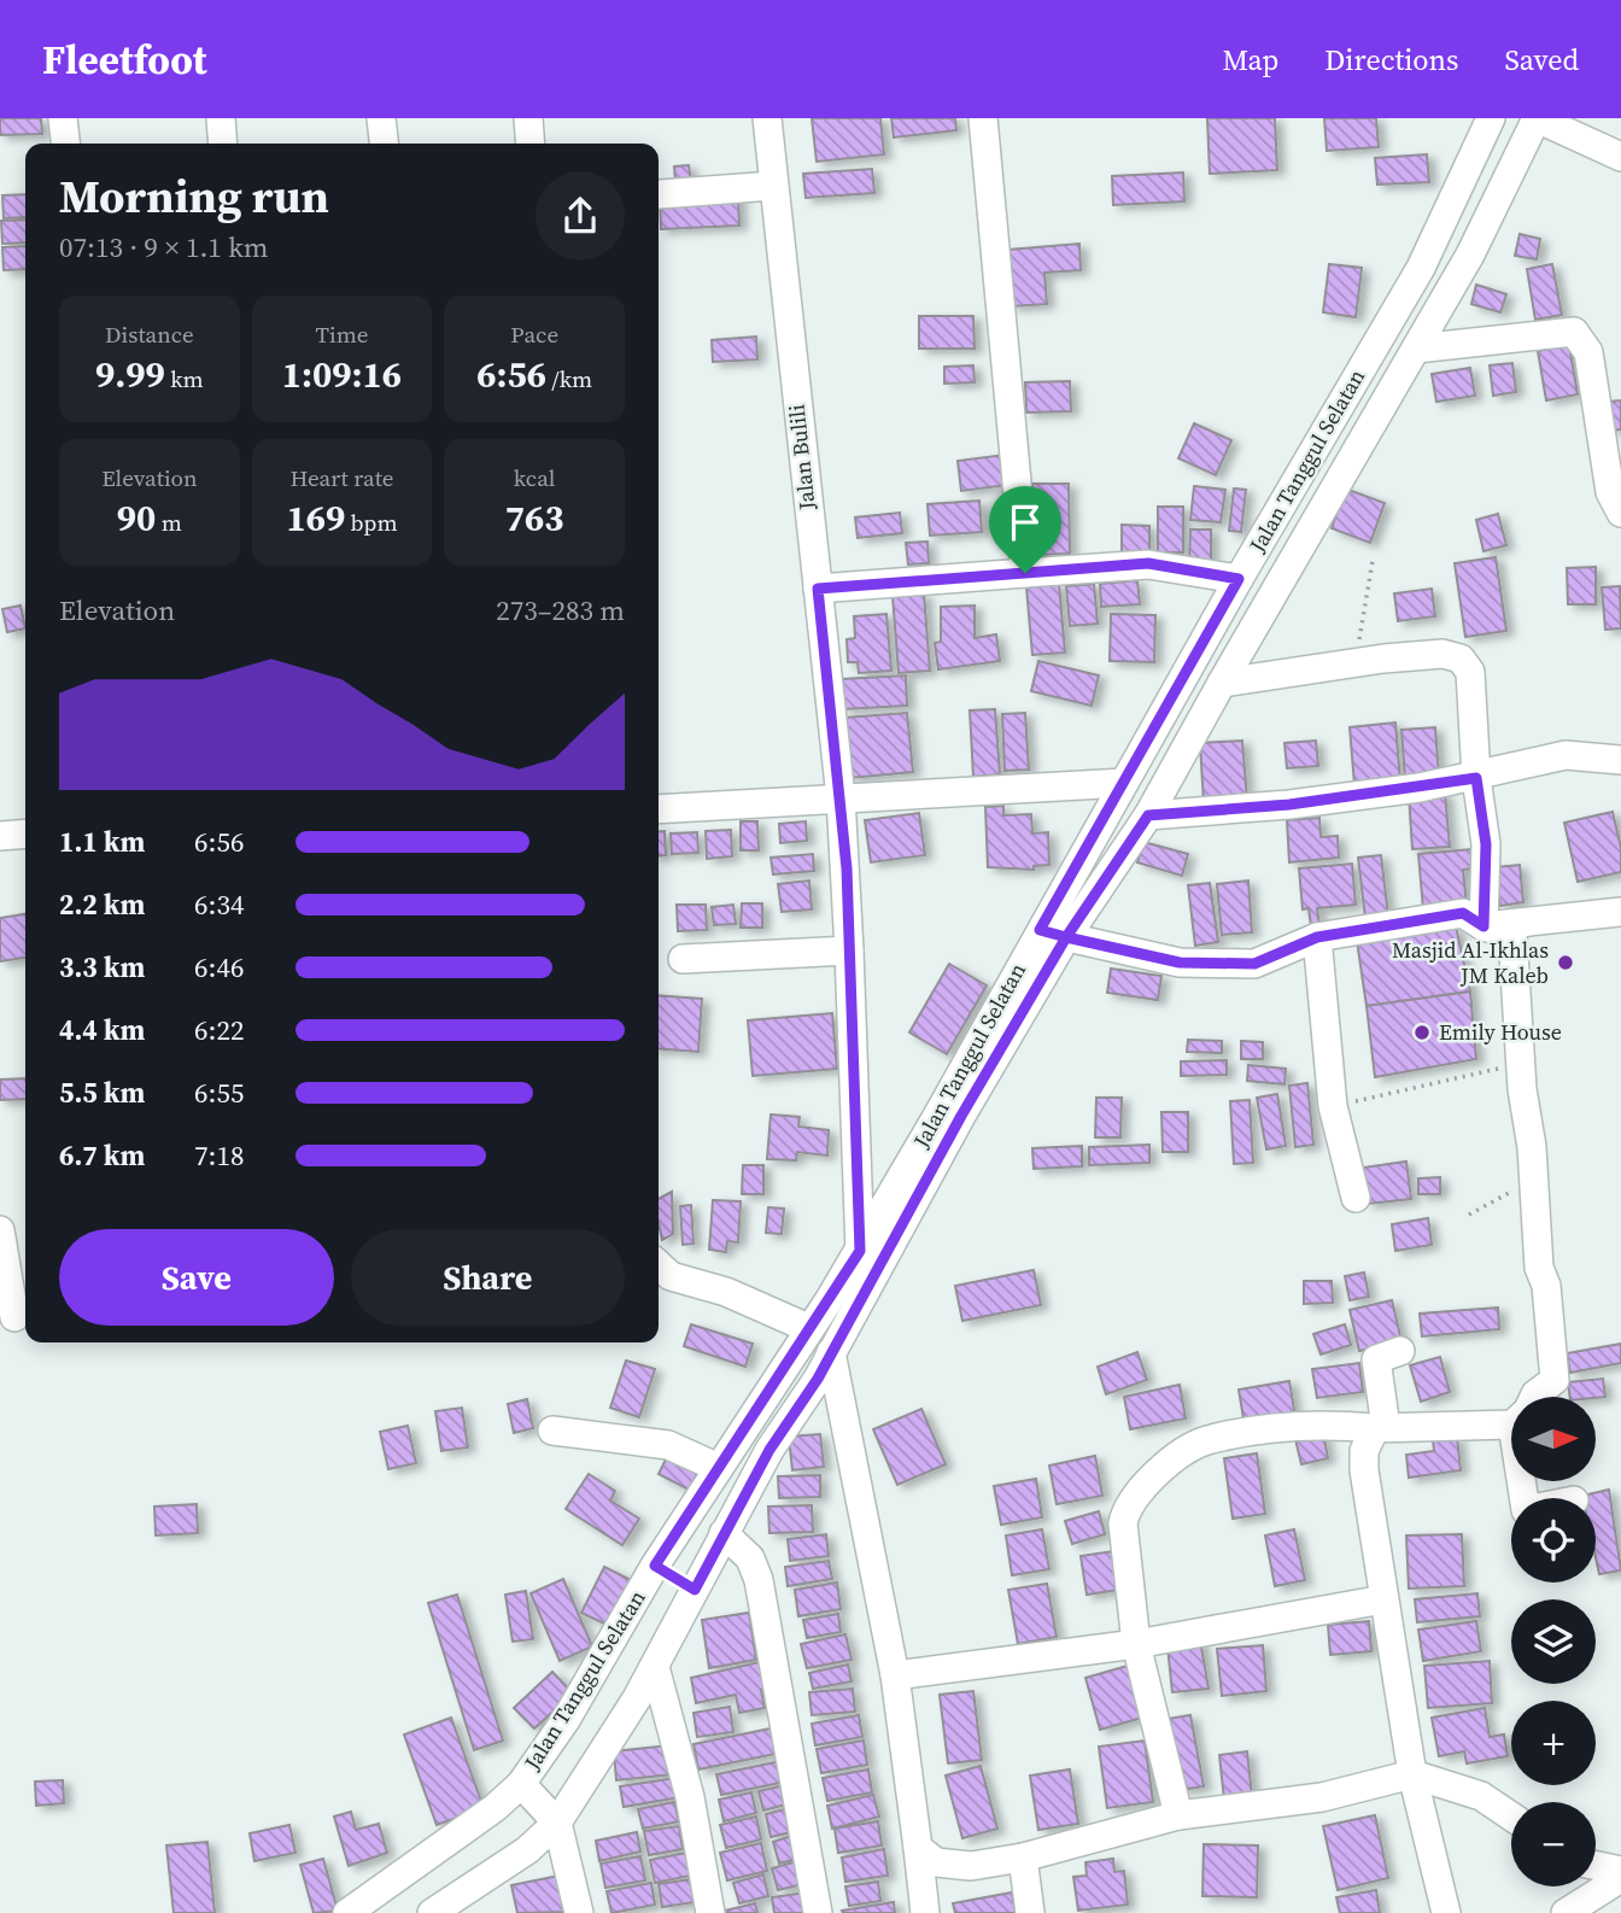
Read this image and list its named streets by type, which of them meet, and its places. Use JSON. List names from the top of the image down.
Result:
{
  "streets": {
    "street": ["Jalan Bulili", "Jalan Tanggul Selatan"]
  },
  "crossings": [
    ["Jalan Bulili", "Jalan Tanggul Selatan"]
  ],
  "places": ["Masjid Al-Ikhlas JM Kaleb", "Emily House"],
  "north": "right",
  "page": {
    "header": "Fleetfoot",
    "nav": ["Map", "Directions", "Saved"],
    "heading": ["Morning run", "07:13 · 9 × 1.1 km"],
    "stats": [
      ["Distance", "9.99 km"],
      ["Time", "1:09:16"],
      ["Pace", "6:56 /km"],
      ["Elevation", "90 m"],
      ["Heart rate", "169 bpm"],
      ["kcal", "763"]
    ],
    "chart": ["Elevation", "273–283 m"],
    "list": [
      {
        "name": "1.1 km",
        "note": "6:56"
      },
      {
        "name": "2.2 km",
        "note": "6:34"
      },
      {
        "name": "3.3 km",
        "note": "6:46"
      },
      {
        "name": "4.4 km",
        "note": "6:22"
      },
      {
        "name": "5.5 km",
        "note": "6:55"
      },
      {
        "name": "6.7 km",
        "note": "7:18"
      }
    ],
    "buttons": ["Save", "Share"],
    "map_buttons": ["+", "−"]
  }
}
